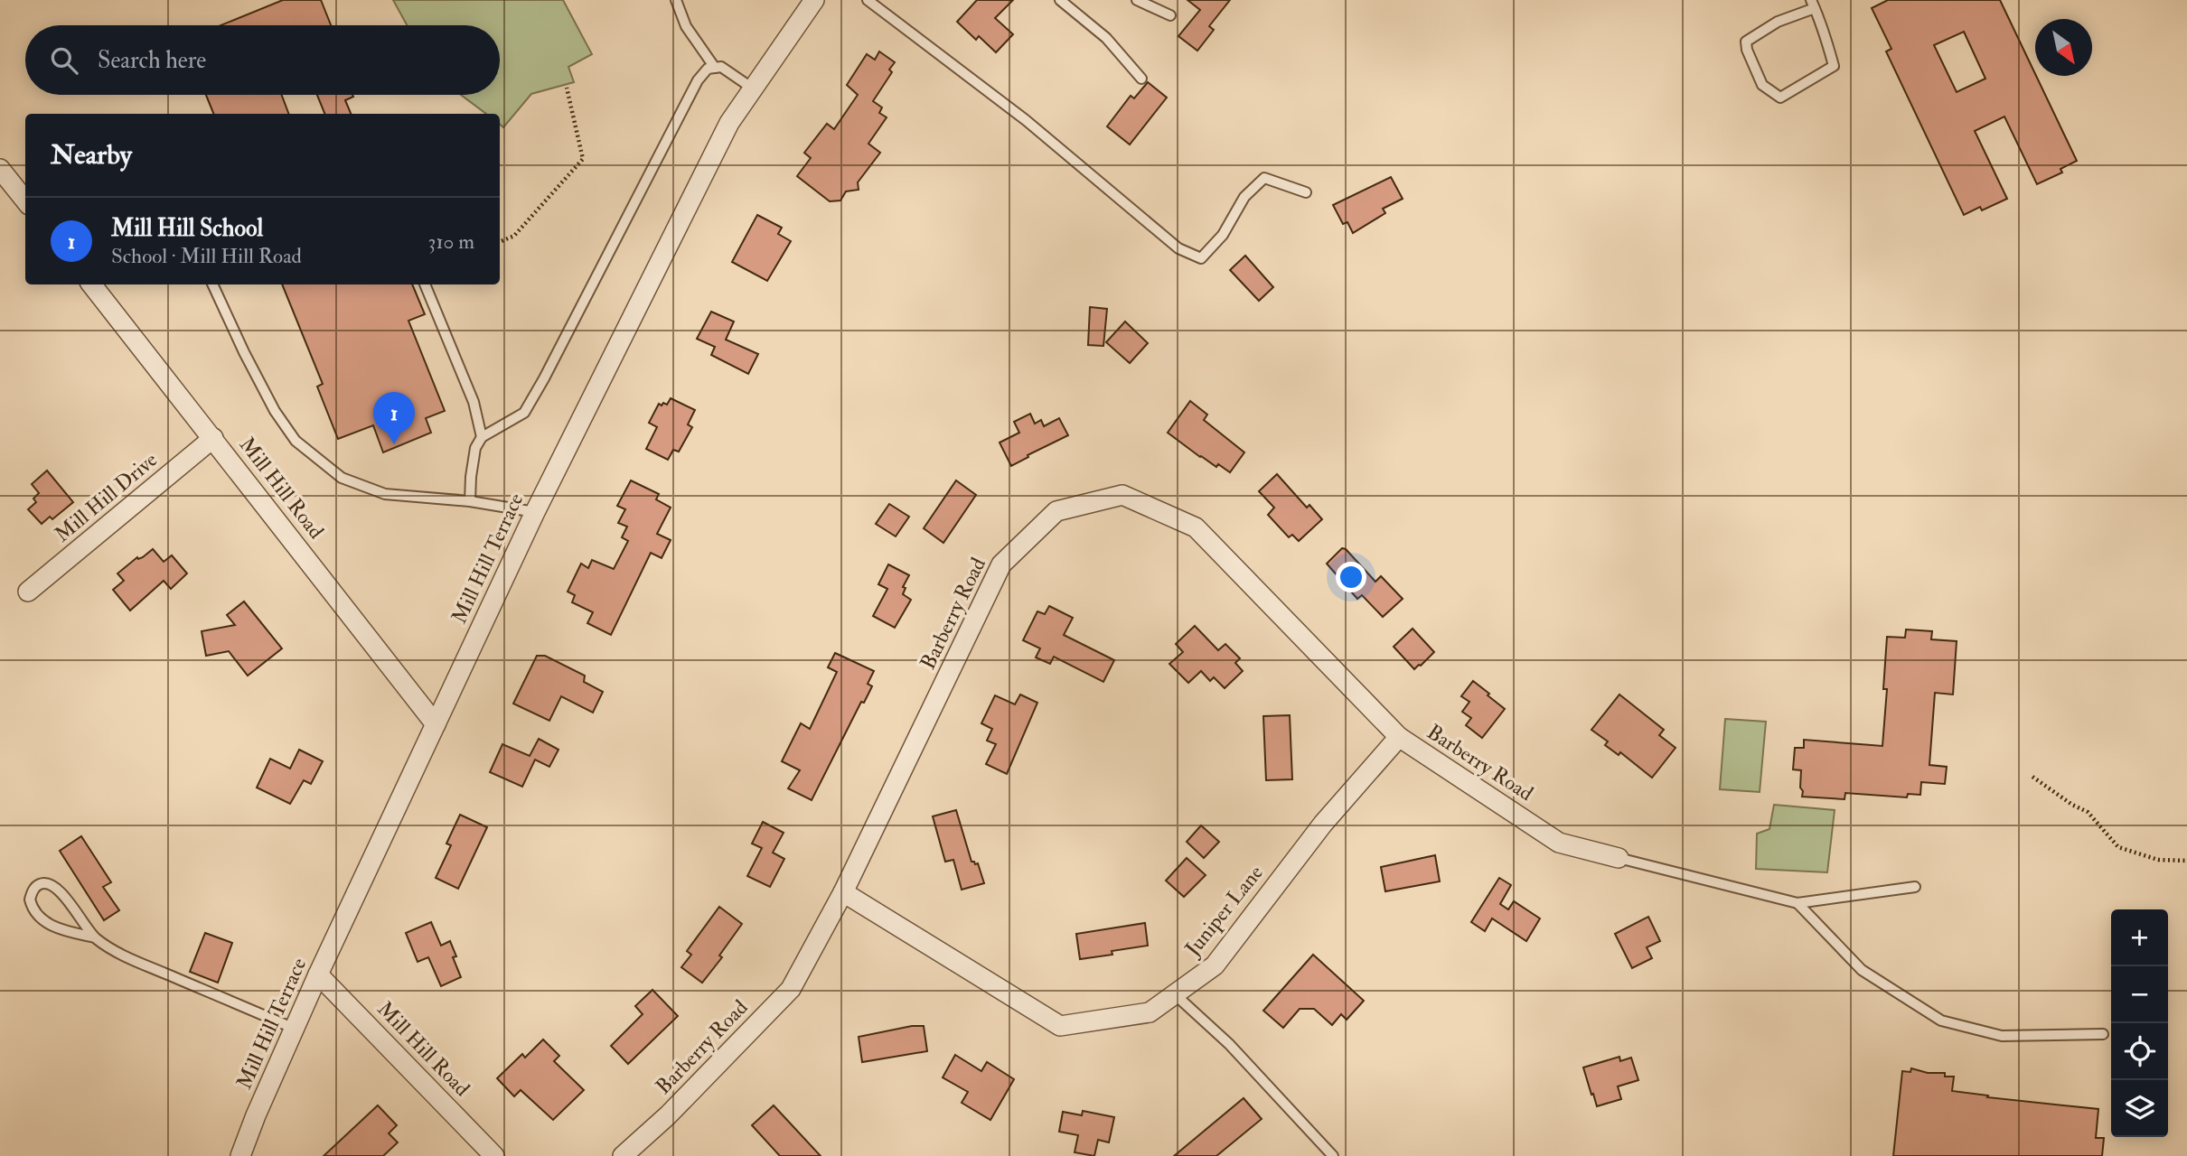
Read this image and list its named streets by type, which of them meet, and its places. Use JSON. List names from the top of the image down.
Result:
{
  "streets": {
    "street": [
      "Mill Hill Road",
      "Mill Hill Drive",
      "Mill Hill Terrace",
      "Barberry Road",
      "Juniper Lane"
    ]
  },
  "crossings": [
    ["Mill Hill Road", "Mill Hill Drive"],
    ["Mill Hill Road", "Mill Hill Terrace"],
    ["Barberry Road", "Juniper Lane"]
  ],
  "north": "bottom right",
  "page": {
    "search": "Search here",
    "heading": "Nearby",
    "list": [
      {
        "mark": "1",
        "name": "Mill Hill School",
        "note": "School · Mill Hill Road",
        "value": "310 m"
      }
    ],
    "pins": "1",
    "map_buttons": ["+", "−"]
  }
}
